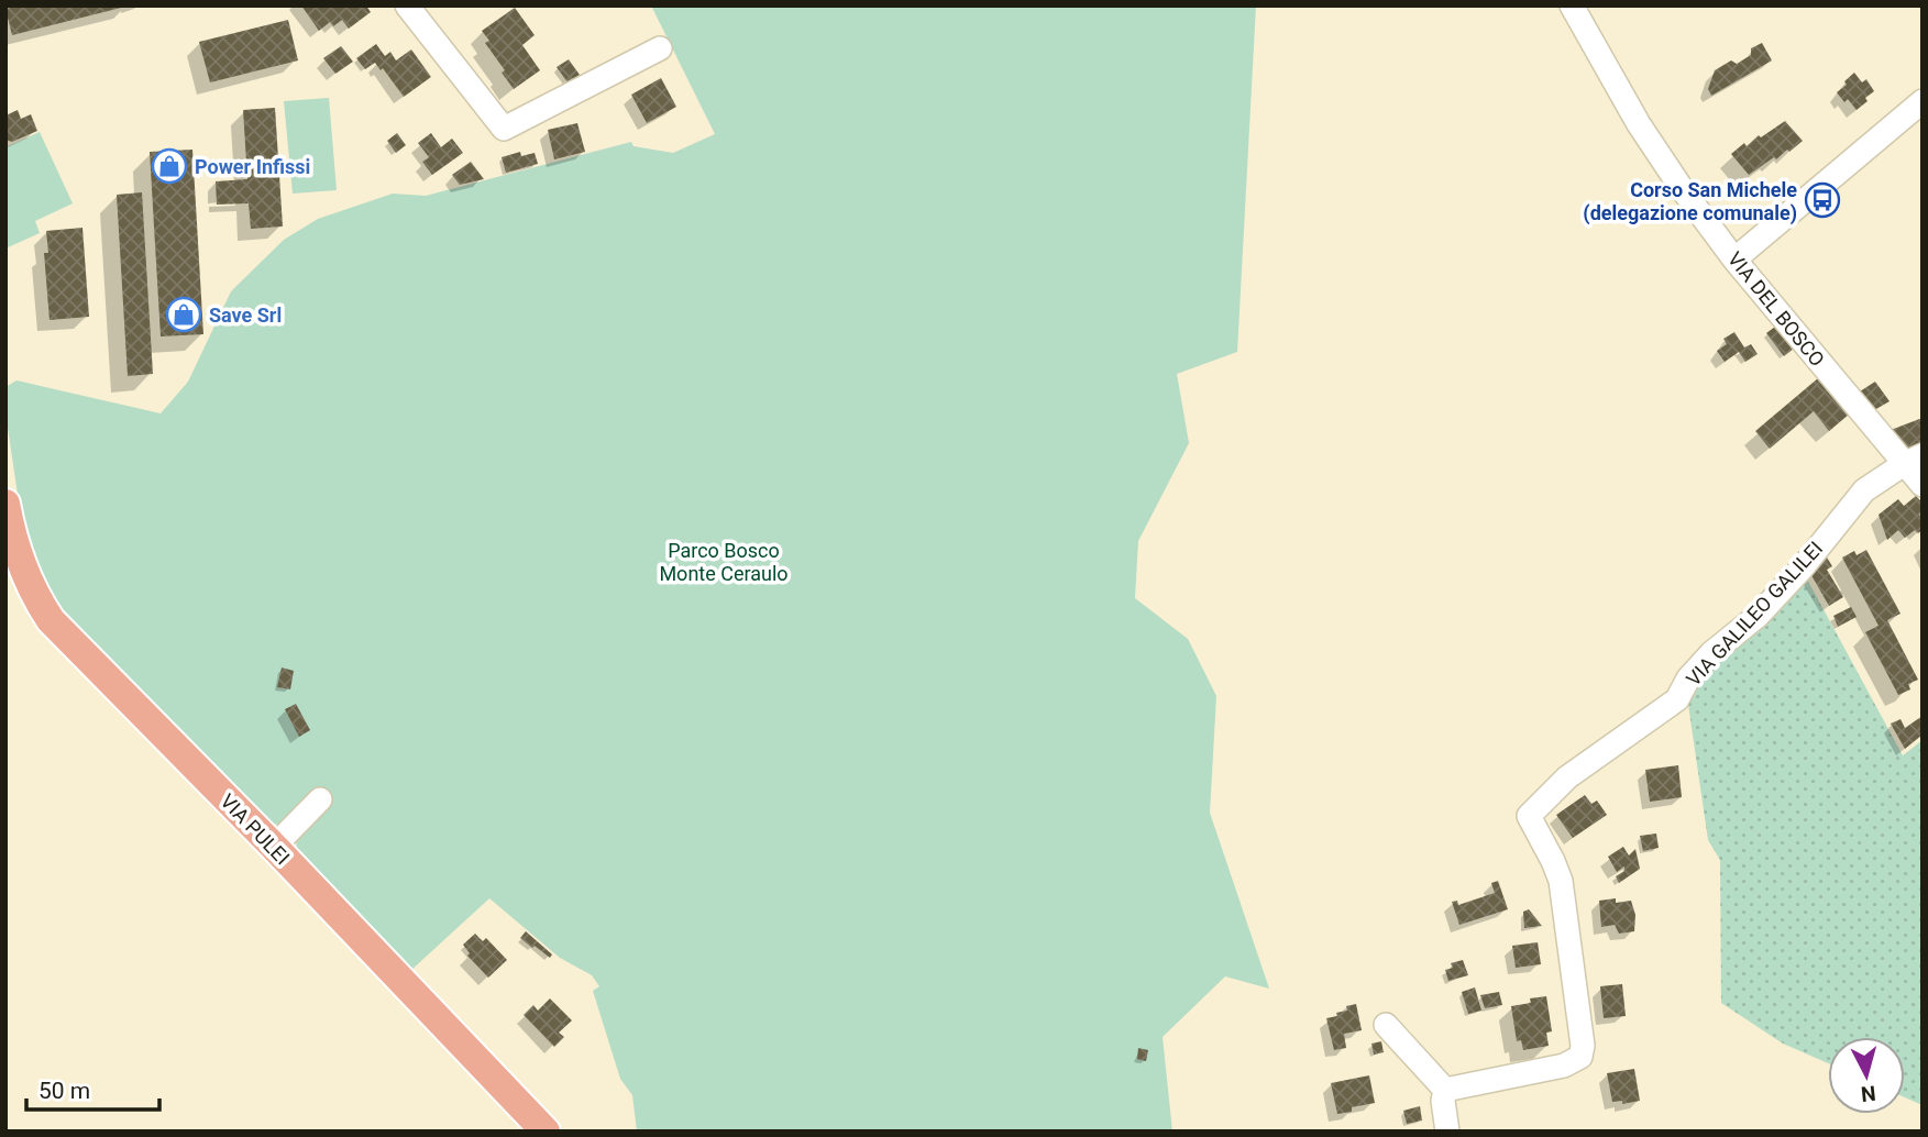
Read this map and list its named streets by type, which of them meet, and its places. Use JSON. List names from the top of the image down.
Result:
{
  "streets": {
    "main road": ["VIA PULEI"],
    "street": ["VIA DEL BOSCO", "VIA GALILEO GALILEI"]
  },
  "crossings": [
    ["VIA DEL BOSCO", "VIA GALILEO GALILEI"]
  ],
  "parks": ["Parco Bosco Monte Ceraulo"],
  "places": {
    "shop": ["Power Infissi", "Save Srl"],
    "bus stop": ["Corso San Michele (delegazione comunale)"]
  },
  "scale_bar": "50 m",
  "north": "bottom"
}
